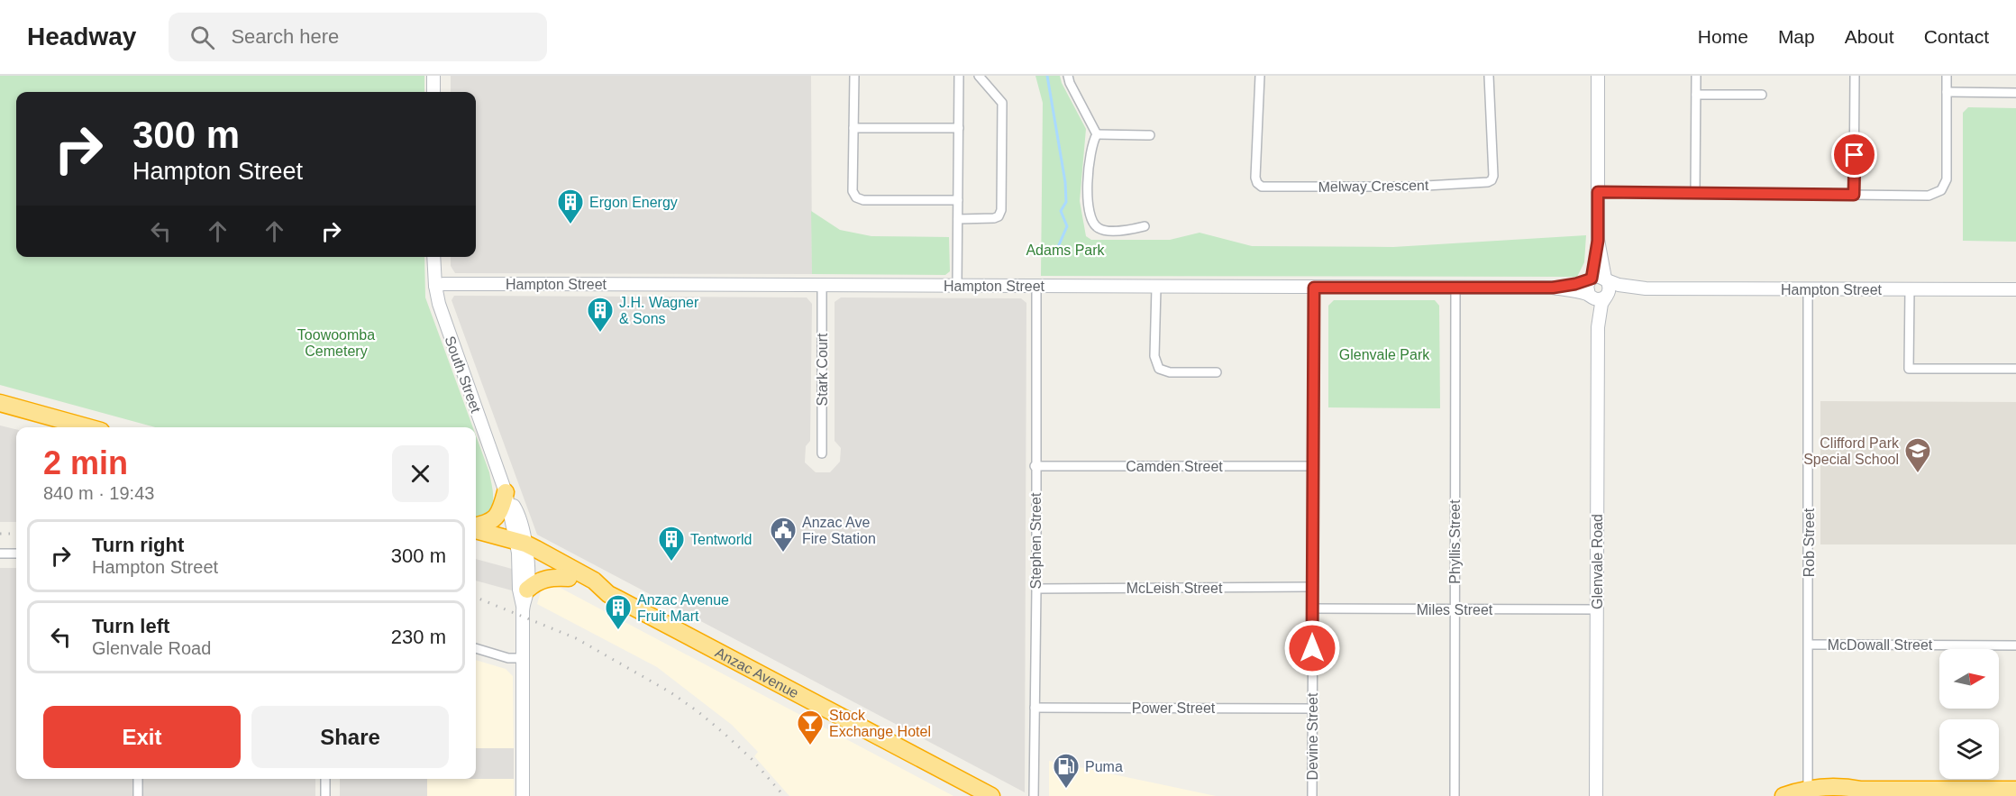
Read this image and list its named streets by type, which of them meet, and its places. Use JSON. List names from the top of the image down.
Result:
{
  "streets": {
    "highway": ["Anzac Avenue"],
    "street": [
      "Melway Crescent",
      "Hampton Street",
      "Stark Court",
      "South Street",
      "Camden Street",
      "Stephen Street",
      "Phyllis Street",
      "Rob Street",
      "Glenvale Road",
      "McLeish Street",
      "Miles Street",
      "McDowall Street",
      "Power Street",
      "Devine Street"
    ]
  },
  "crossings": [
    ["Hampton Street", "Stark Court"],
    ["Hampton Street", "South Street"],
    ["Hampton Street", "Stephen Street"],
    ["Hampton Street", "Phyllis Street"],
    ["Hampton Street", "Rob Street"],
    ["Hampton Street", "Glenvale Road"],
    ["Hampton Street", "Devine Street"],
    ["South Street", "Anzac Avenue"],
    ["Camden Street", "Stephen Street"],
    ["Camden Street", "Devine Street"],
    ["Stephen Street", "McLeish Street"],
    ["Stephen Street", "Power Street"],
    ["Phyllis Street", "Miles Street"],
    ["Rob Street", "McDowall Street"],
    ["Glenvale Road", "Miles Street"],
    ["McLeish Street", "Devine Street"],
    ["Miles Street", "Devine Street"],
    ["Power Street", "Devine Street"]
  ],
  "parks": ["Adams Park", "Toowoomba Cemetery", "Glenvale Park"],
  "places": {
    "building": [
      "Ergon Energy",
      "J.H. Wagner & Sons",
      "Tentworld",
      "Anzac Avenue Fruit Mart"
    ],
    "school or university": ["Clifford Park Special School"],
    "public building": ["Anzac Ave Fire Station"],
    "bar": ["Stock Exchange Hotel"],
    "fuel station": ["Puma"]
  },
  "north": "right",
  "page": {
    "header": "Headway",
    "search": "Search here",
    "nav": [
      "Home",
      "Map",
      "About",
      "Contact"
    ],
    "turn": ["300 m", "Hampton Street"],
    "heading": ["2 min", "840 m · 19:43"],
    "list": [
      {
        "name": "Turn right",
        "note": "Hampton Street",
        "value": "300 m"
      },
      {
        "name": "Turn left",
        "note": "Glenvale Road",
        "value": "230 m"
      }
    ],
    "buttons": ["Exit", "Share"]
  }
}
